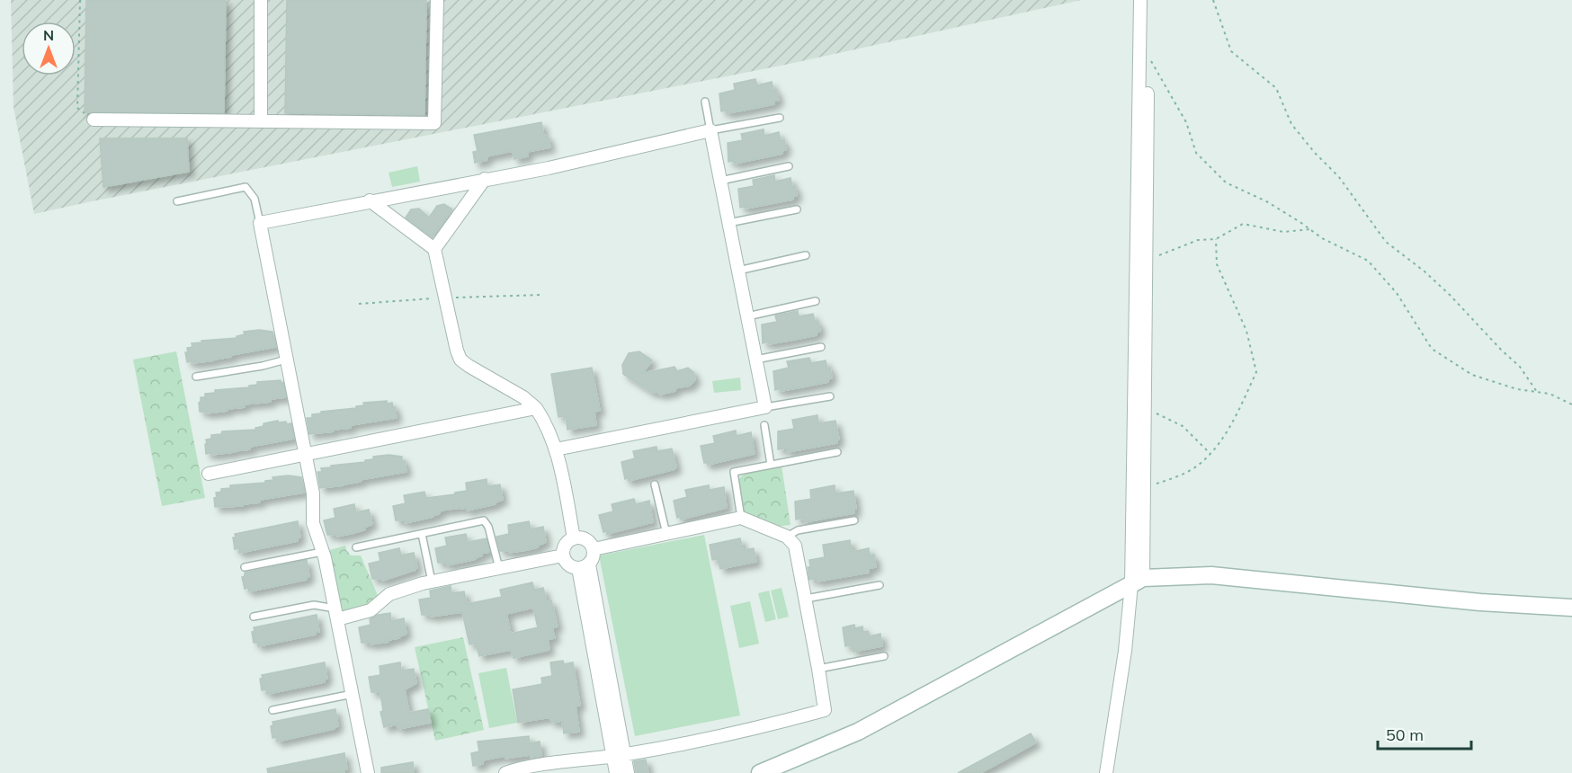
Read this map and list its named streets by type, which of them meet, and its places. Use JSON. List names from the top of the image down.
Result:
{
  "scale_bar": "50 m",
  "north": "top"
}
